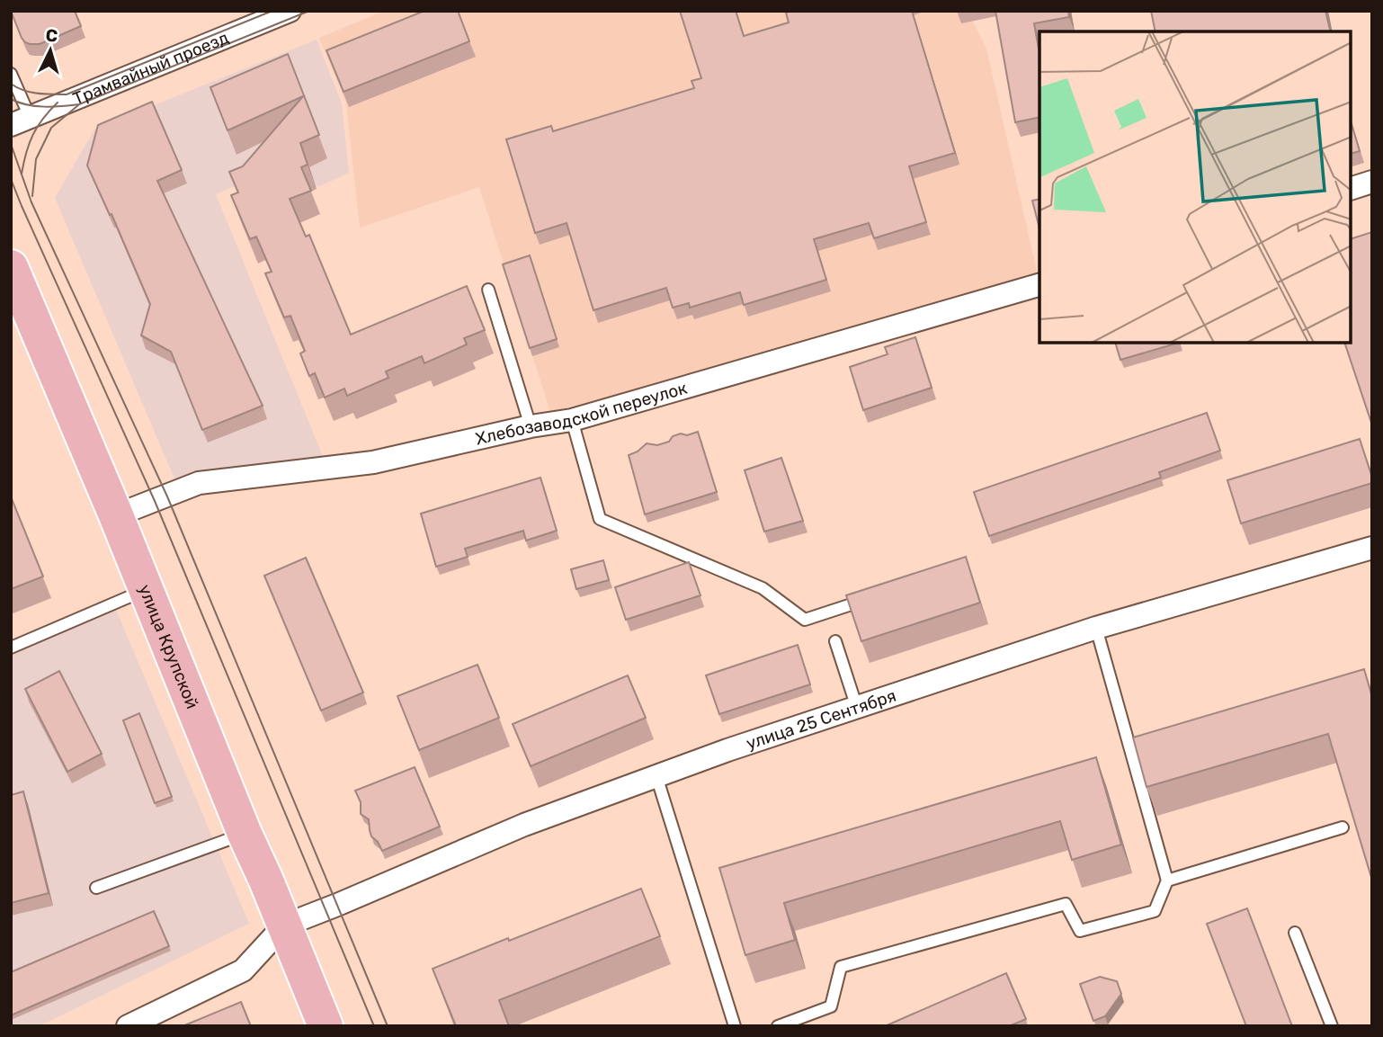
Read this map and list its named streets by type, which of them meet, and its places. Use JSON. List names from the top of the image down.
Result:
{
  "streets": {
    "main road": ["улица Крупской"],
    "street": ["Трамвайный проезд", "Хлебозаводской переулок", "улица 25 Сентября"]
  },
  "crossings": [
    ["Хлебозаводской переулок", "улица Крупской"],
    ["улица Крупской", "улица 25 Сентября"]
  ],
  "north": "top"
}
